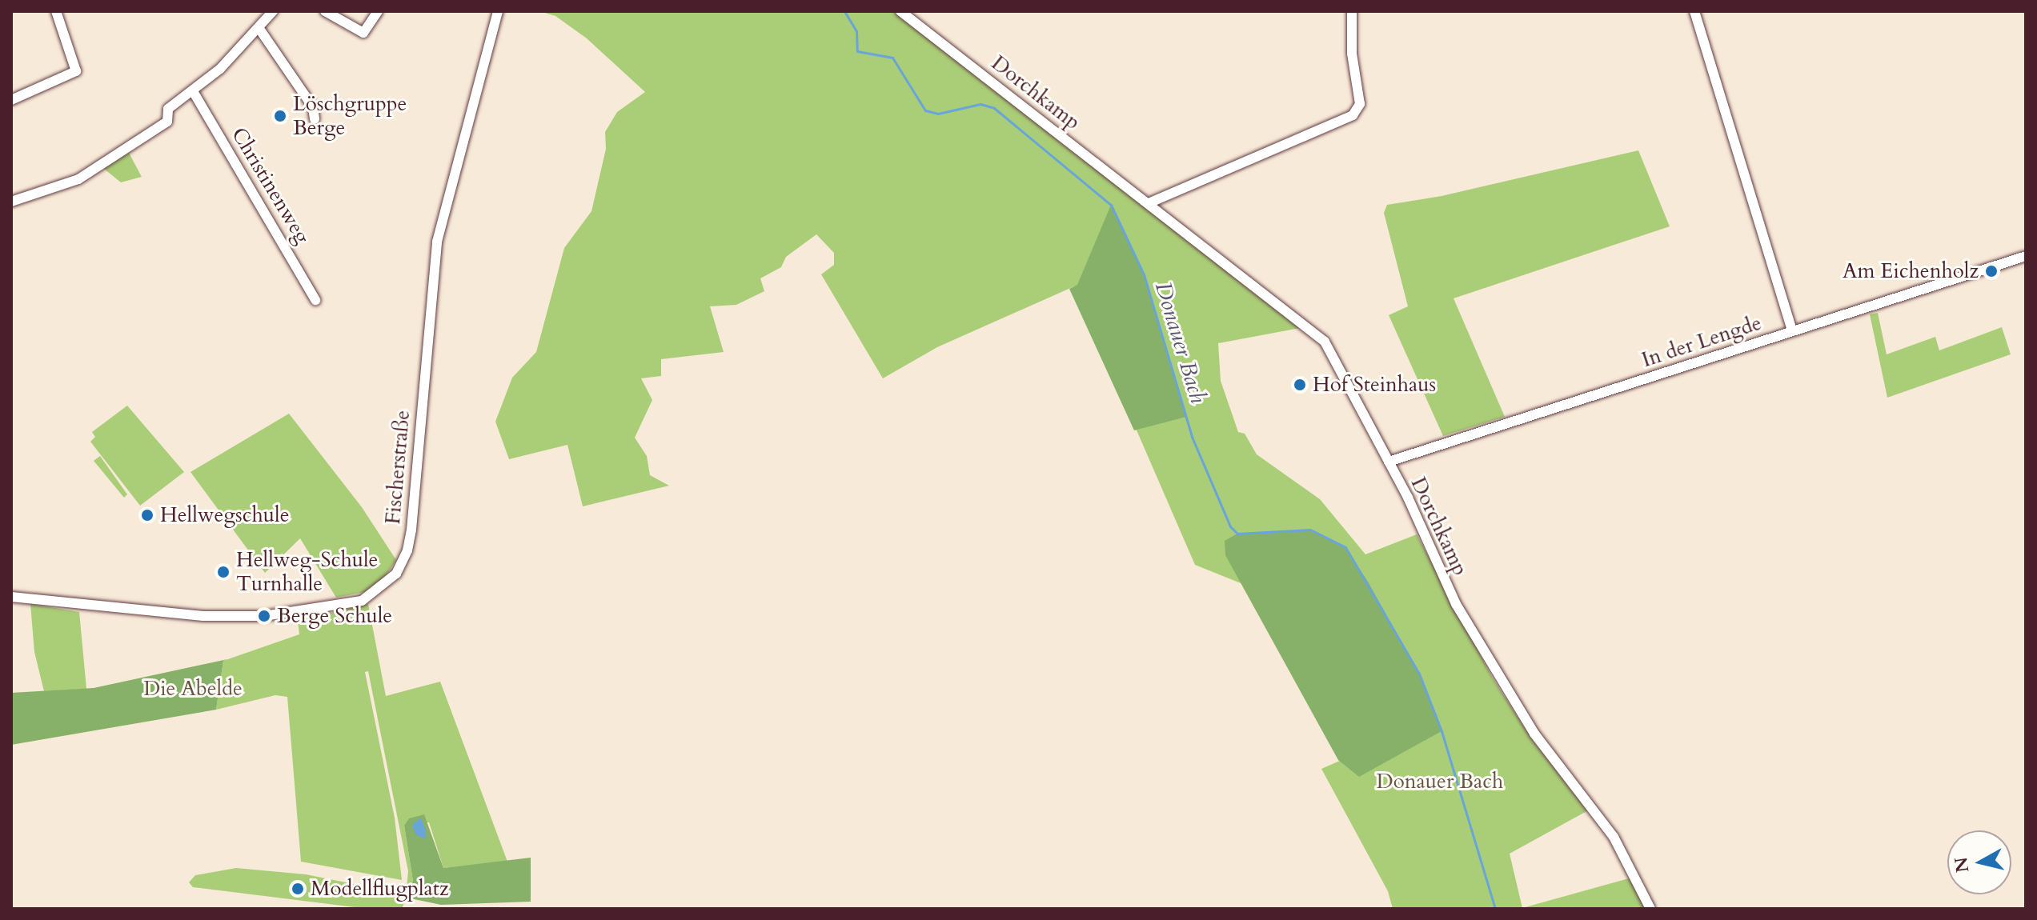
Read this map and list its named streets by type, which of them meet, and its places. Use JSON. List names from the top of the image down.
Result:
{
  "streets": {
    "street": [
      "Dorchkamp",
      "Christinenweg",
      "In der Lengde",
      "Fischerstraße"
    ]
  },
  "crossings": [
    ["Dorchkamp", "In der Lengde"]
  ],
  "water": ["Donauer Bach"],
  "parks": ["Die Abelde", "Donauer Bach"],
  "places": [
    "Löschgruppe Berge",
    "Am Eichenholz",
    "Hof Steinhaus",
    "Hellwegschule",
    "Hellweg-Schule Turnhalle",
    "Berge Schule",
    "Modellflugplatz"
  ],
  "north": "left"
}
